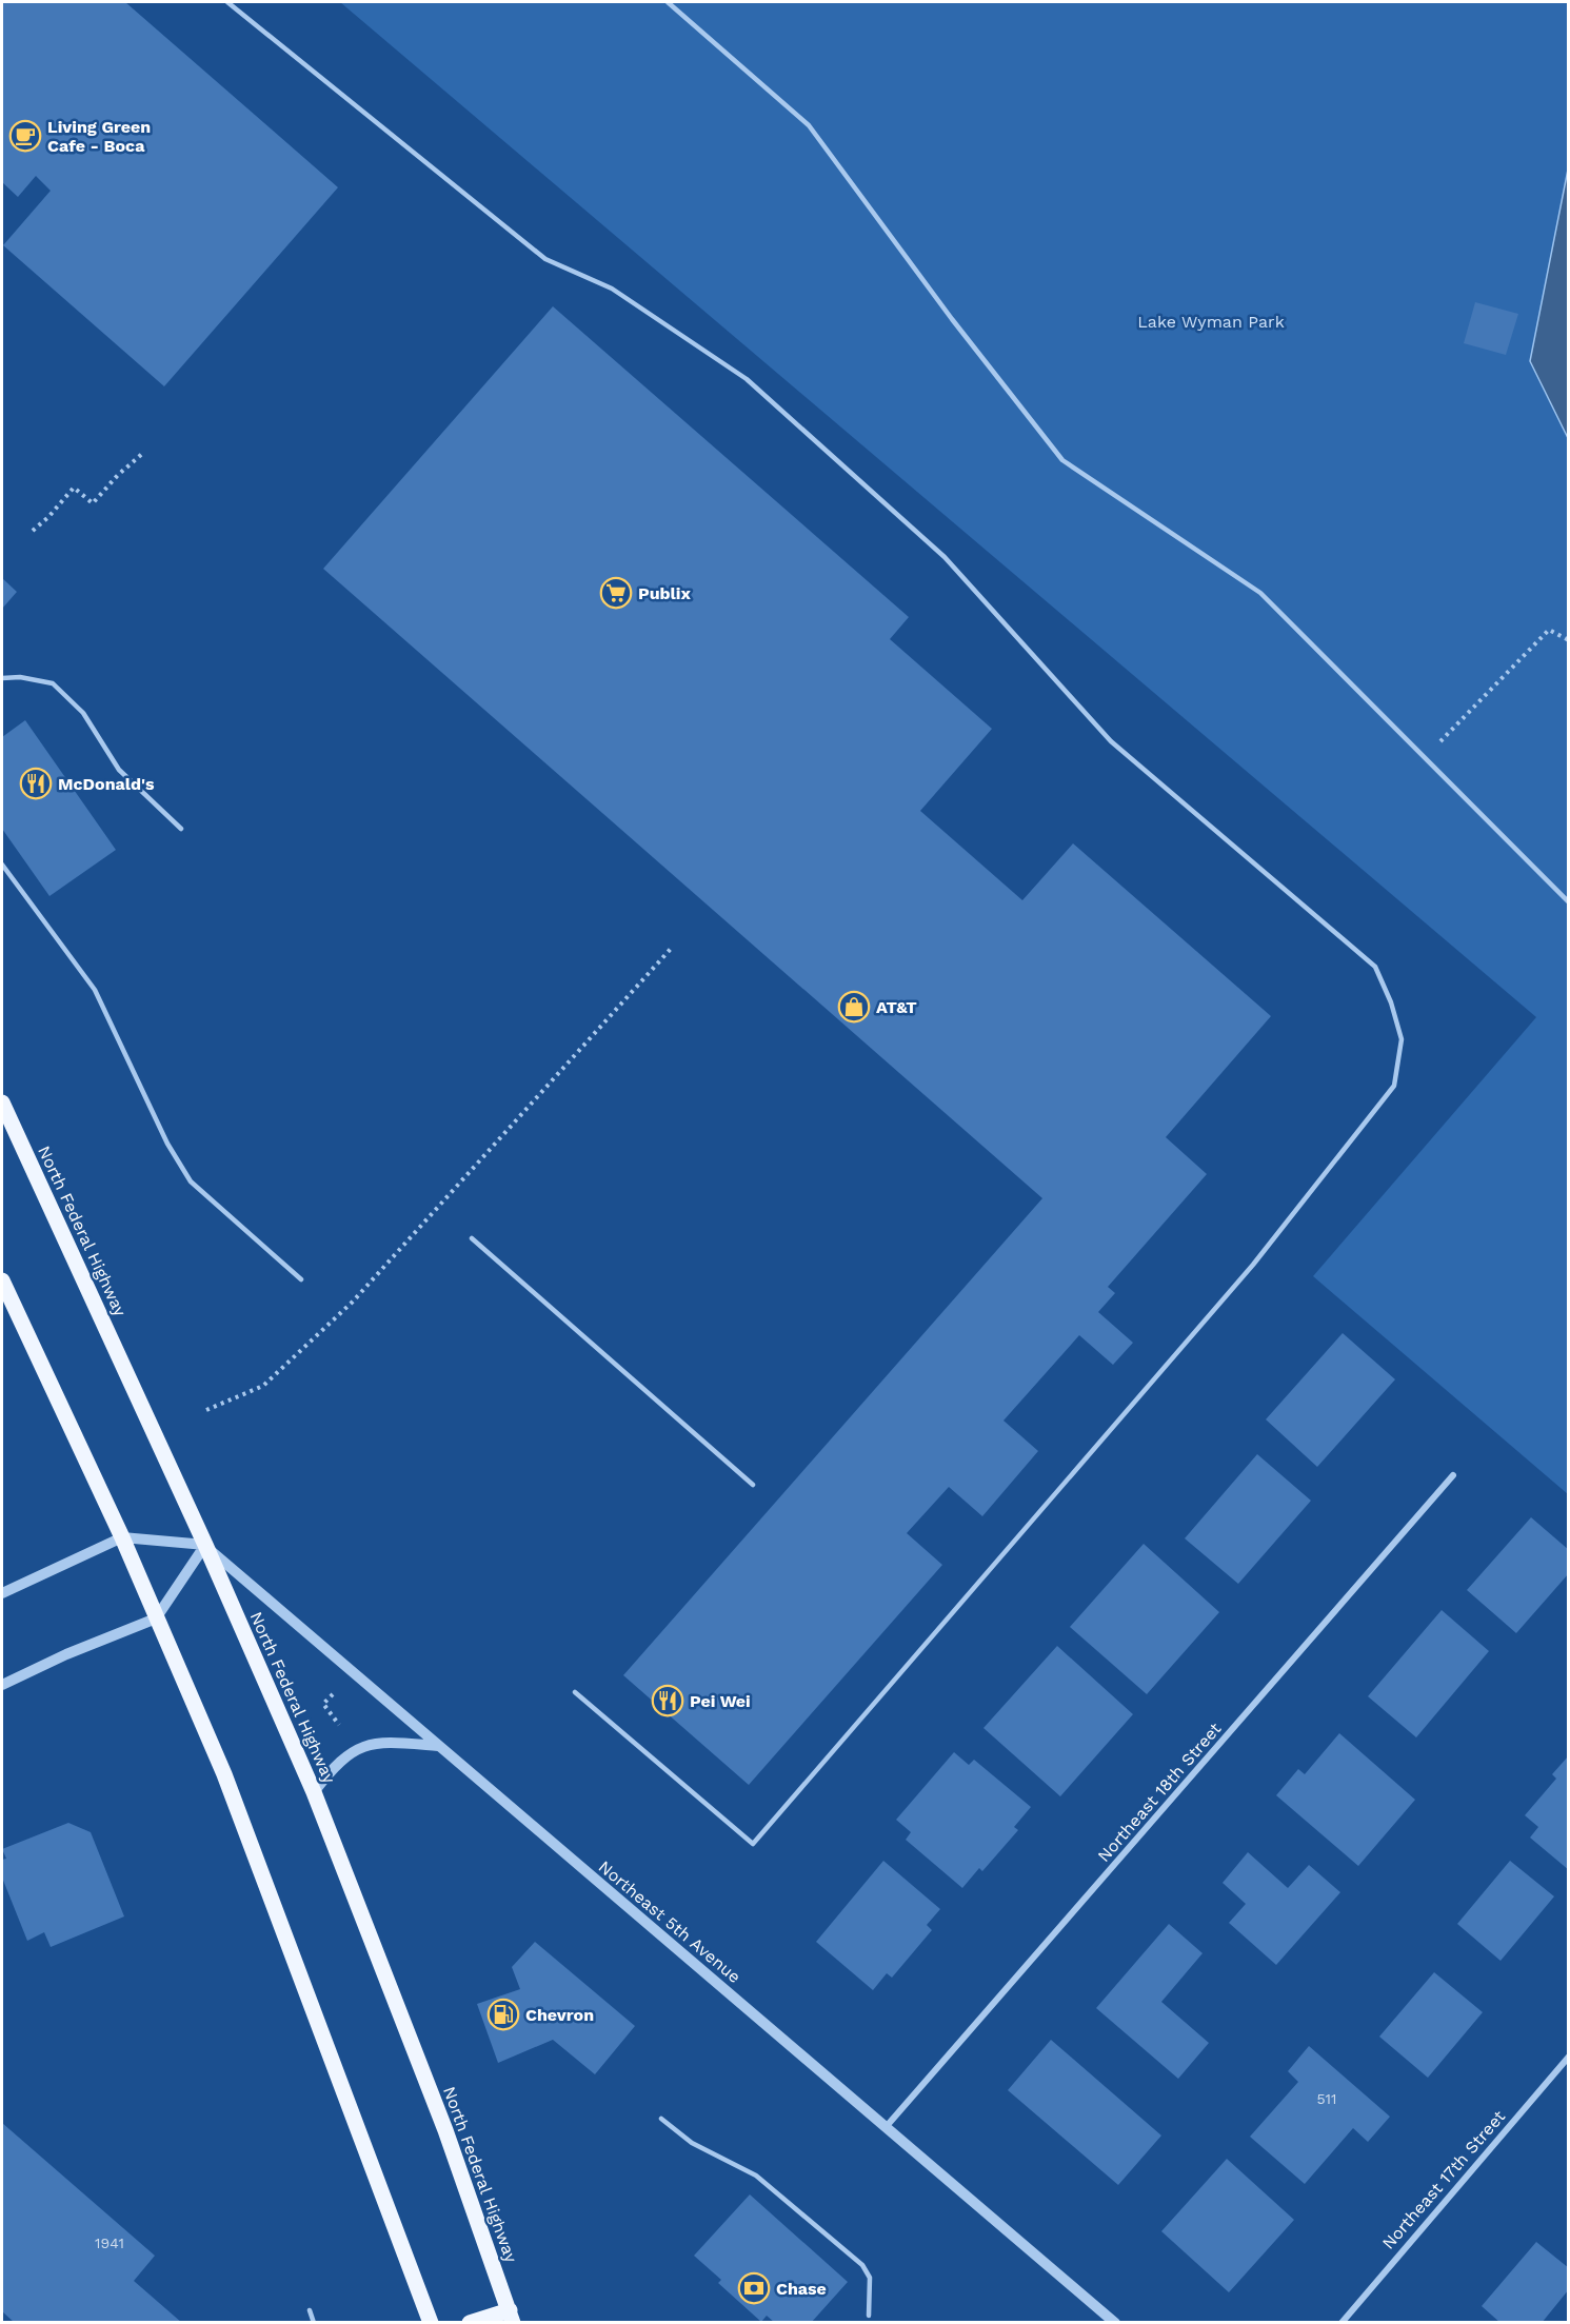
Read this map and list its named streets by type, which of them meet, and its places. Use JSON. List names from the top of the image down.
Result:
{
  "streets": {
    "main road": ["North Federal Highway"],
    "street": ["Northeast 18th Street", "Northeast 5th Avenue", "Northeast 17th Street"]
  },
  "crossings": [
    ["North Federal Highway", "Northeast 5th Avenue"],
    ["Northeast 18th Street", "Northeast 5th Avenue"]
  ],
  "parks": ["Lake Wyman Park"],
  "places": {
    "cafe": ["Living Green Cafe - Boca"],
    "supermarket": ["Publix"],
    "restaurant": ["McDonald's", "Pei Wei"],
    "shop": ["AT&T"],
    "fuel station": ["Chevron"],
    "bank": ["Chase"]
  },
  "house_numbers": ["511", "1941"]
}
